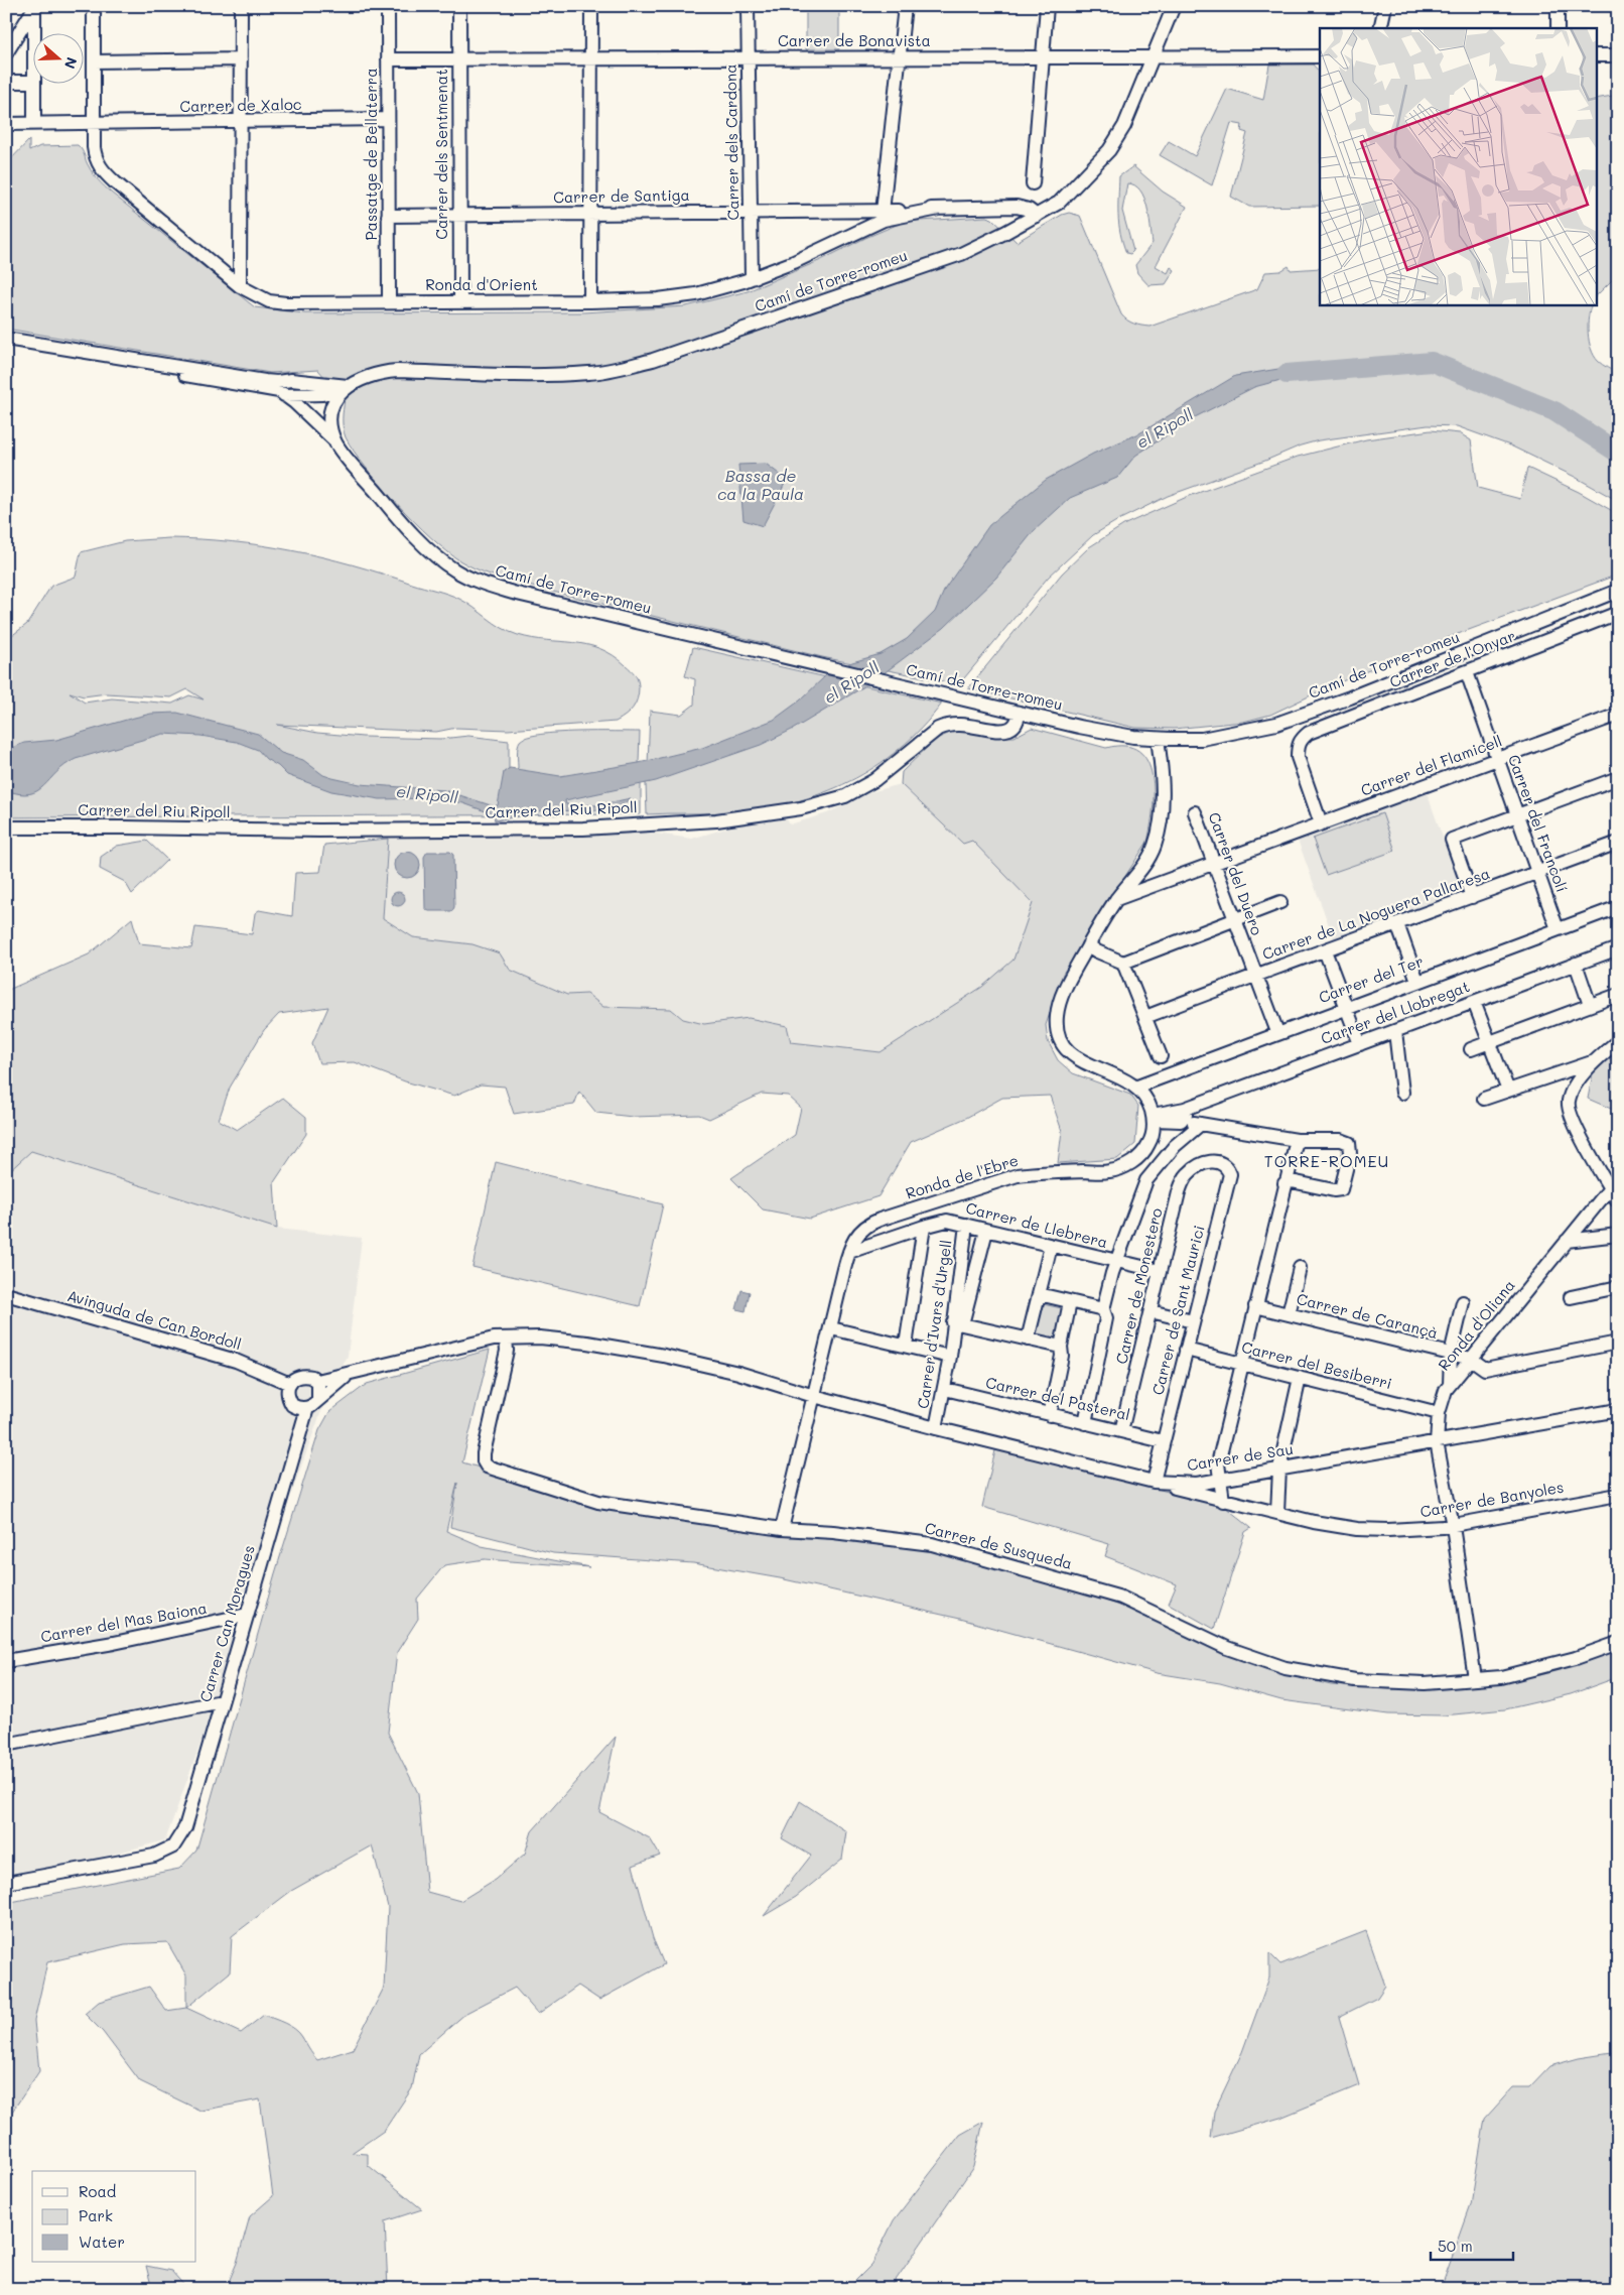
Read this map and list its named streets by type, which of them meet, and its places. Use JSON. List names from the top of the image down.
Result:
{
  "streets": {
    "street": [
      "Carrer de Bonavista",
      "Carrer de Xaloc",
      "Carrer dels Cardona",
      "Passatge de Bellaterra",
      "Carrer dels Sentmenat",
      "Carrer de Santiga",
      "Camí de Torre-romeu",
      "Ronda d'Orient",
      "Carrer de l'Onyar",
      "Carrer del Flamicell",
      "Carrer del Riu Ripoll",
      "Carrer del Francolí",
      "Carrer del Duero",
      "Carrer de La Noguera Pallaresa",
      "Carrer del Ter",
      "Carrer del Llobregat",
      "Ronda de l'Ebre",
      "Carrer de Llebrera",
      "Carrer de Monestero",
      "Carrer de Sant Maurici",
      "Carrer de Carançà",
      "Avinguda de Can Bordoll",
      "Carrer d'Ivars d'Urgell",
      "Ronda d'Oliana",
      "Carrer del Besiberri",
      "Carrer del Pasteral",
      "Carrer de Sau",
      "Carrer de Banyoles",
      "Carrer de Susqueda",
      "Carrer del Mas Baiona",
      "Carrer Can Moragues"
    ]
  },
  "crossings": [
    ["Carrer de Bonavista", "Carrer dels Cardona"],
    ["Carrer de Bonavista", "Passatge de Bellaterra"],
    ["Carrer de Bonavista", "Carrer dels Sentmenat"],
    ["Carrer de Bonavista", "Camí de Torre-romeu"],
    ["Carrer de Xaloc", "Passatge de Bellaterra"],
    ["Carrer de Xaloc", "Ronda d'Orient"],
    ["Carrer dels Cardona", "Carrer de Santiga"],
    ["Carrer dels Cardona", "Ronda d'Orient"],
    ["Passatge de Bellaterra", "Carrer de Santiga"],
    ["Passatge de Bellaterra", "Ronda d'Orient"],
    ["Carrer dels Sentmenat", "Carrer de Santiga"],
    ["Carrer dels Sentmenat", "Ronda d'Orient"],
    ["Carrer de Santiga", "Camí de Torre-romeu"],
    ["Carrer de Santiga", "Ronda d'Orient"],
    ["Camí de Torre-romeu", "Carrer del Riu Ripoll"],
    ["Carrer de l'Onyar", "Carrer del Flamicell"],
    ["Carrer de l'Onyar", "Carrer del Francolí"],
    ["Carrer del Flamicell", "Carrer del Francolí"],
    ["Carrer del Flamicell", "Carrer del Duero"],
    ["Carrer del Francolí", "Carrer de La Noguera Pallaresa"],
    ["Carrer del Francolí", "Carrer del Ter"],
    ["Carrer del Duero", "Carrer de La Noguera Pallaresa"],
    ["Carrer del Duero", "Carrer del Ter"],
    ["Carrer del Llobregat", "Ronda de l'Ebre"],
    ["Ronda de l'Ebre", "Carrer de Llebrera"],
    ["Ronda de l'Ebre", "Carrer de Sau"],
    ["Ronda de l'Ebre", "Carrer de Susqueda"],
    ["Carrer de Llebrera", "Carrer de Monestero"],
    ["Carrer de Llebrera", "Carrer d'Ivars d'Urgell"],
    ["Carrer de Monestero", "Carrer de Sant Maurici"],
    ["Carrer de Monestero", "Carrer del Pasteral"],
    ["Carrer de Sant Maurici", "Carrer del Besiberri"],
    ["Carrer de Sant Maurici", "Carrer del Pasteral"],
    ["Carrer de Sant Maurici", "Carrer de Sau"],
    ["Carrer de Sant Maurici", "Carrer de Banyoles"],
    ["Carrer de Carançà", "Ronda d'Oliana"],
    ["Avinguda de Can Bordoll", "Carrer Can Moragues"],
    ["Carrer d'Ivars d'Urgell", "Carrer del Pasteral"],
    ["Carrer d'Ivars d'Urgell", "Carrer de Sau"],
    ["Ronda d'Oliana", "Carrer del Besiberri"],
    ["Ronda d'Oliana", "Carrer de Sau"],
    ["Ronda d'Oliana", "Carrer de Banyoles"],
    ["Ronda d'Oliana", "Carrer de Susqueda"],
    ["Carrer de Sau", "Carrer de Banyoles"],
    ["Carrer del Mas Baiona", "Carrer Can Moragues"]
  ],
  "districts": ["TORRE-ROMEU"],
  "water": ["el Ripoll", "Bassa de ca la Paula"],
  "legend": ["Road", "Park", "Water"],
  "scale_bar": "50 m",
  "north": "right"
}
